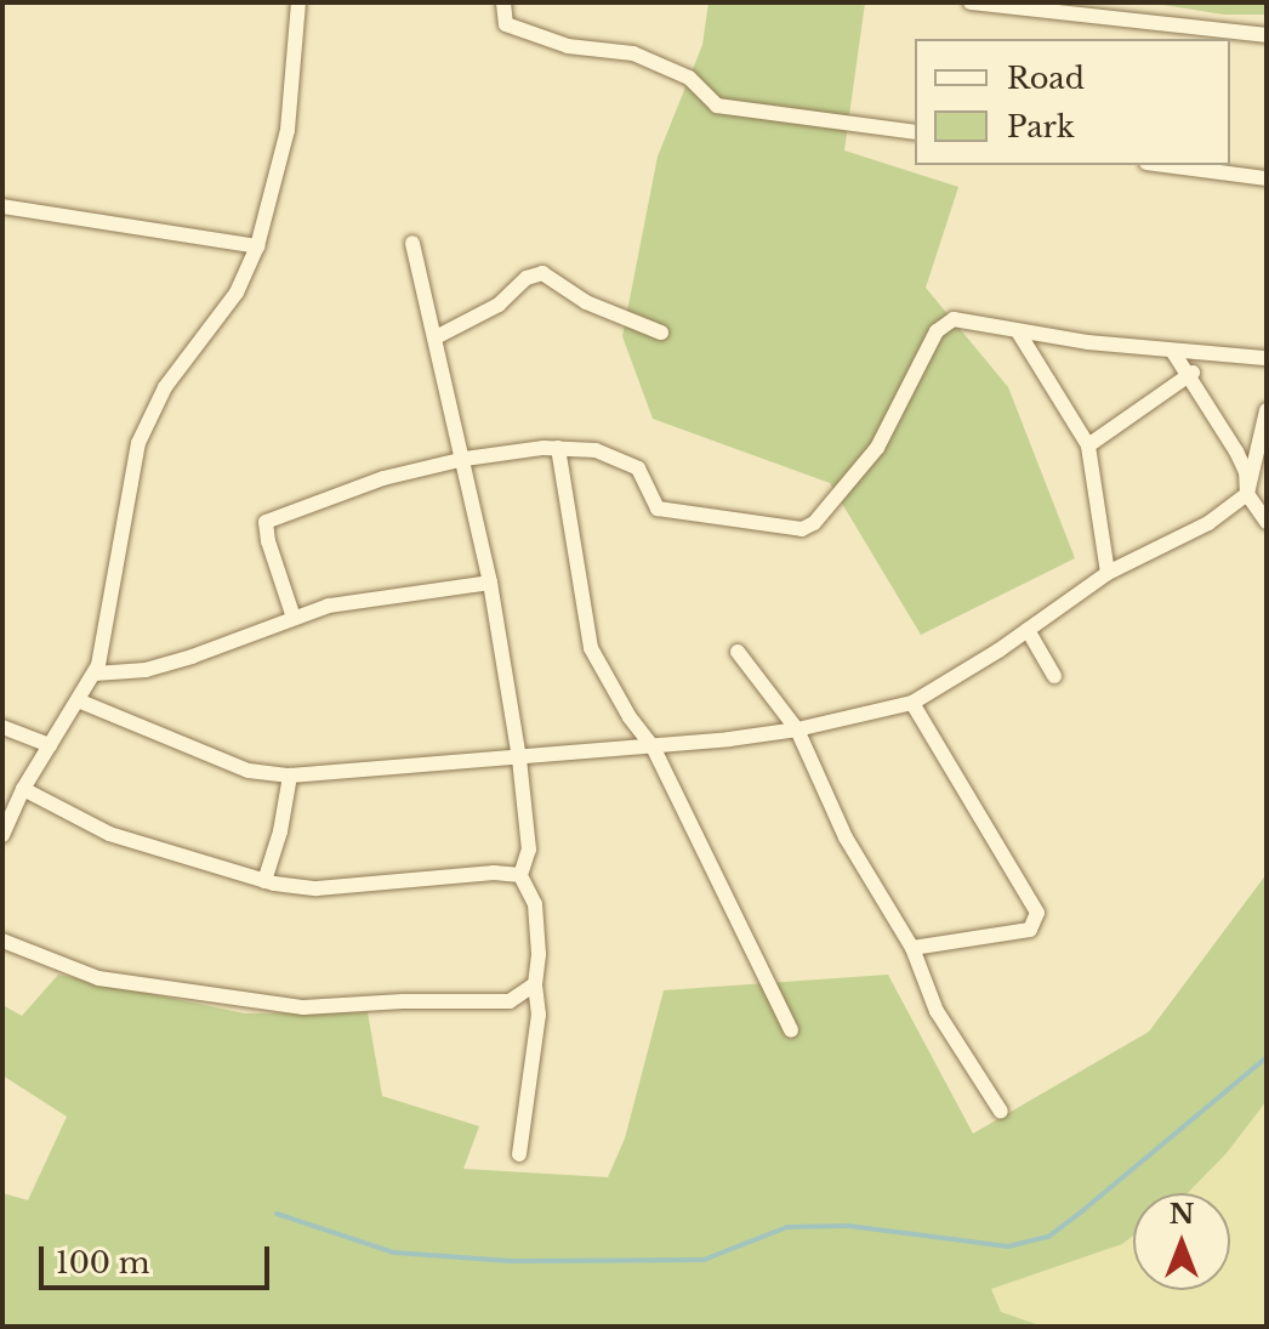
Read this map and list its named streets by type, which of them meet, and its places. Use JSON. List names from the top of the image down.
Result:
{
  "legend": ["Road", "Park"],
  "scale_bar": "100 m",
  "north": "top"
}
